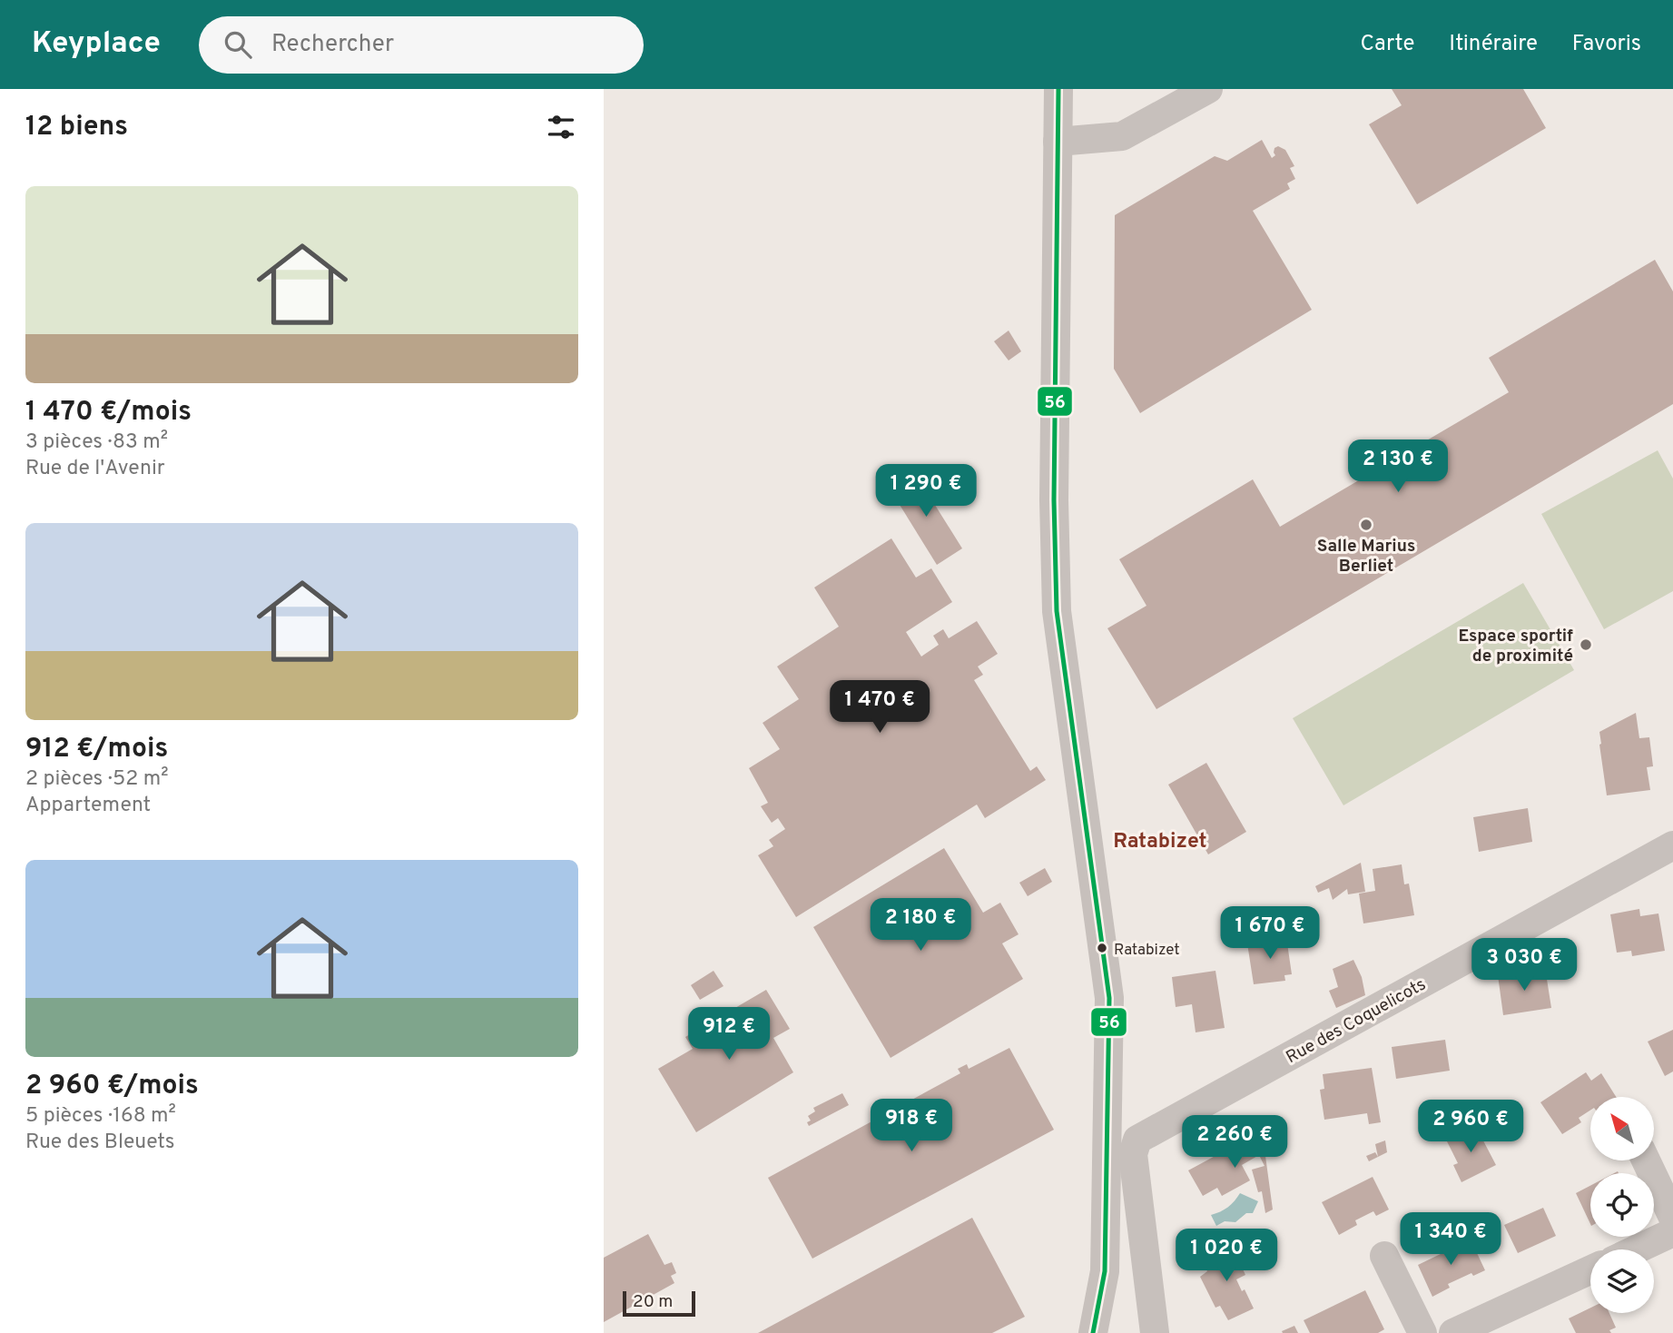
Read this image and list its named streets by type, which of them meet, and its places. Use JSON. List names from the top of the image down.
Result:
{
  "streets": {
    "street": ["Rue des Coquelicots"]
  },
  "districts": ["Ratabizet"],
  "places": ["Salle Marius Berliet", "Espace sportif de proximité", "Ratabizet"],
  "lines": ["transit line 56"],
  "scale_bar": "20 m",
  "north": "top left",
  "page": {
    "header": "Keyplace",
    "search": "Rechercher",
    "nav": ["Carte", "Itinéraire", "Favoris"],
    "heading": "12 biens",
    "list": [
      {
        "name": "1 470 €/mois",
        "note": "3 pièces · 83 m² · Rue de l'Avenir"
      },
      {
        "name": "912 €/mois",
        "note": "2 pièces · 52 m² · Appartement"
      },
      {
        "name": "2 960 €/mois",
        "note": "5 pièces · 168 m² · Rue des Bleuets"
      }
    ],
    "price": [
      "2 130 €",
      "1 290 €",
      "1 470 €",
      "2 180 €",
      "1 670 €",
      "3 030 €",
      "912 €",
      "918 €",
      "2 960 €",
      "2 260 €",
      "1 340 €",
      "1 020 €"
    ],
    "scale": "20 m"
  }
}
